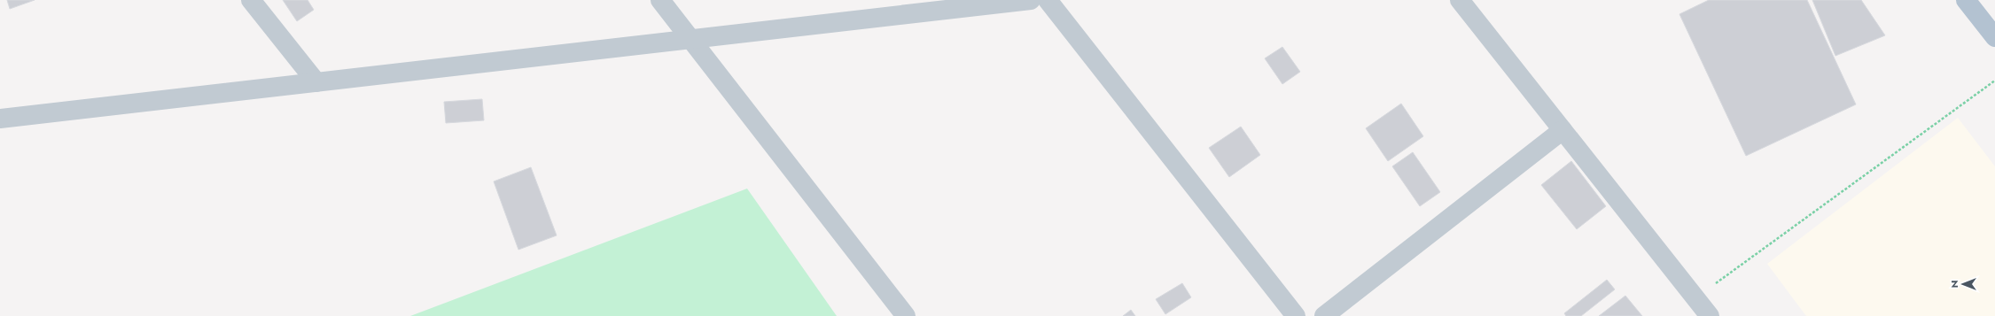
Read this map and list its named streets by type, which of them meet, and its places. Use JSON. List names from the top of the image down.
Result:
{
  "north": "left"
}
